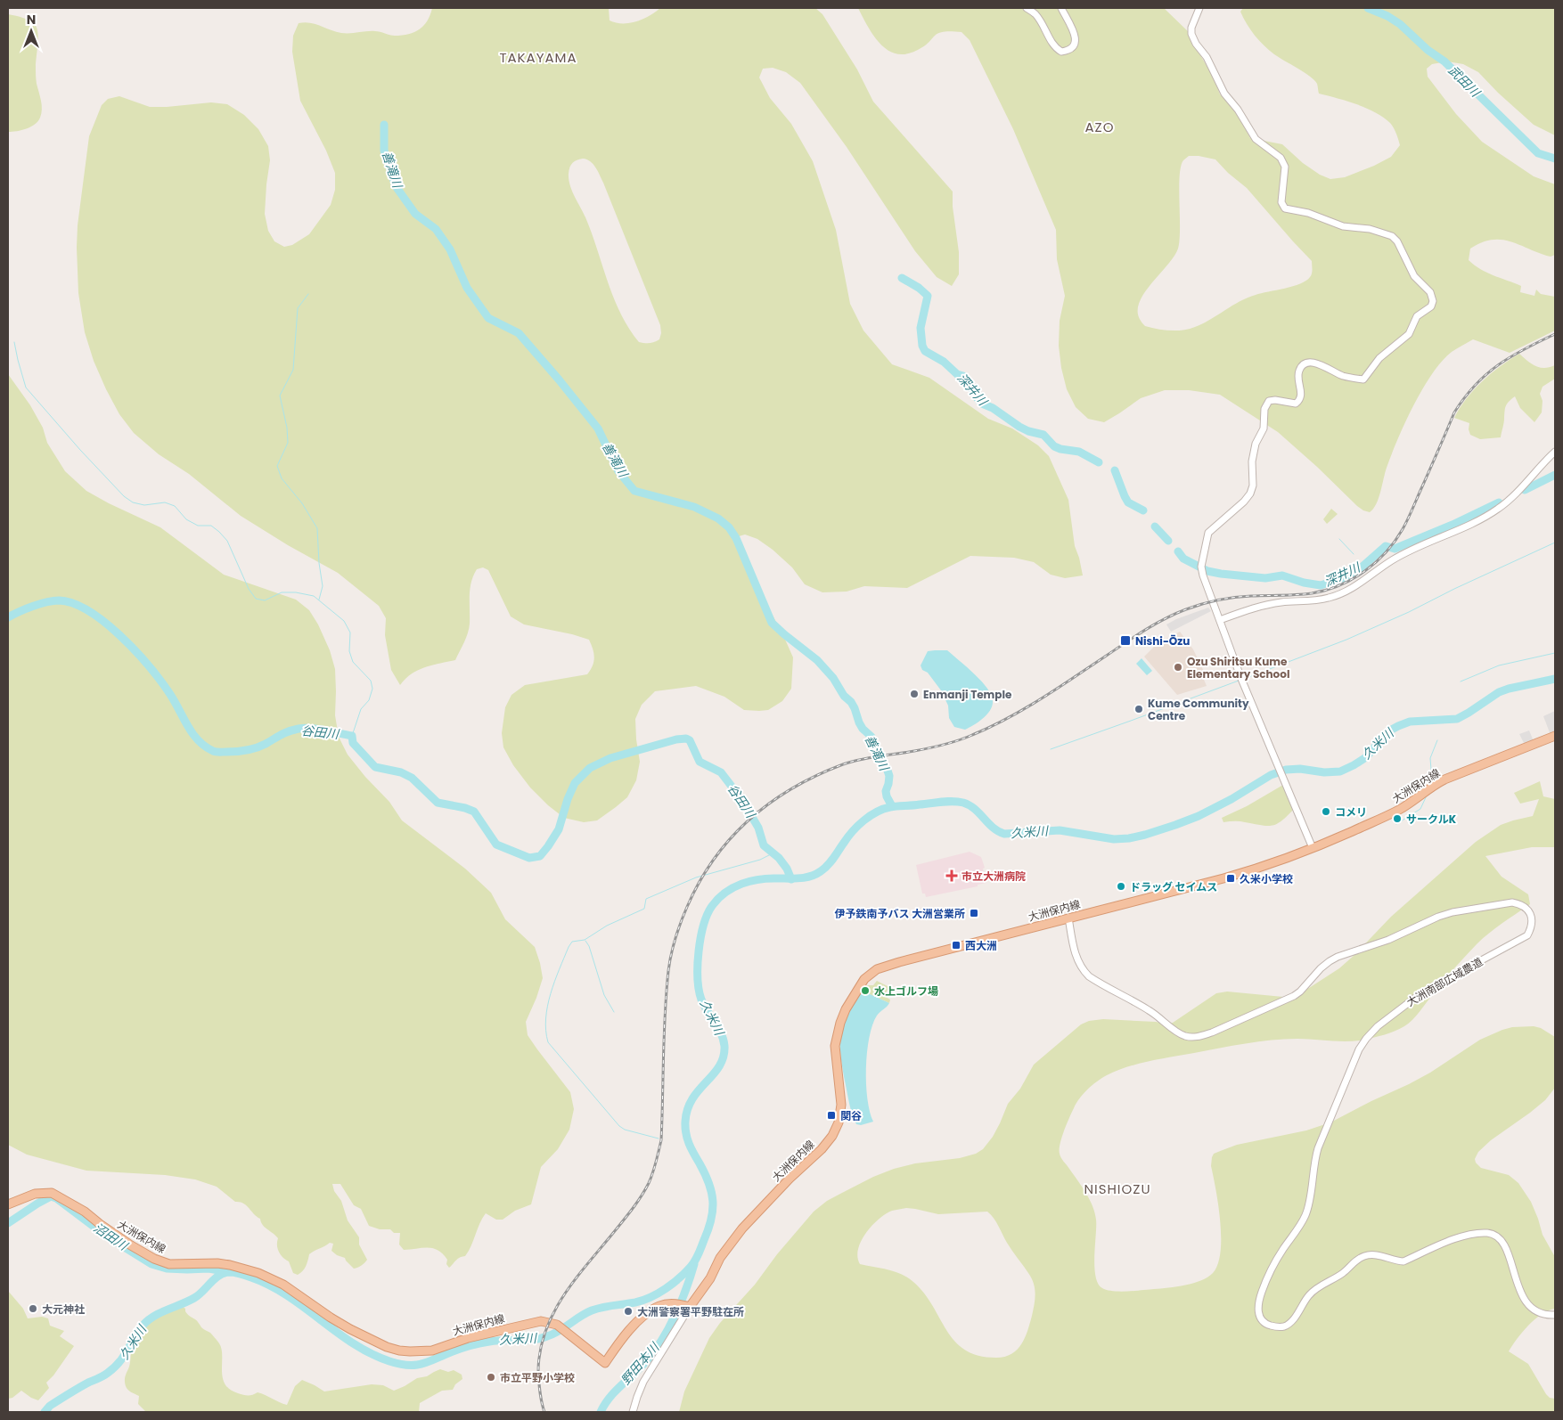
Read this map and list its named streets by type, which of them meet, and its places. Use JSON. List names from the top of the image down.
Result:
{
  "streets": {
    "main road": ["大洲保内線"],
    "street": ["大洲南部広域農道"]
  },
  "crossings": [
    ["大洲保内線", "大洲南部広域農道"]
  ],
  "districts": ["TAKAYAMA", "AZO", "NISHIOZU"],
  "water": [
    "武田川",
    "善滝川",
    "深井川",
    "谷田川",
    "久米川",
    "沼田川",
    "野田本川"
  ],
  "places": {
    "transit": [
      "Nishi-Ōzu",
      "久米小学校",
      "伊予鉄南予バス 大洲営業所",
      "西大洲",
      "関谷"
    ],
    "other": [
      "Ozu Shiritsu Kume Elementary School",
      "Enmanji Temple",
      "Kume Community Centre",
      "コメリ",
      "サークルK",
      "ドラッグ セイムス",
      "水上ゴルフ場",
      "大元神社",
      "大洲警察署平野駐在所",
      "市立平野小学校"
    ],
    "health": ["市立大洲病院"]
  },
  "north": "top"
}
